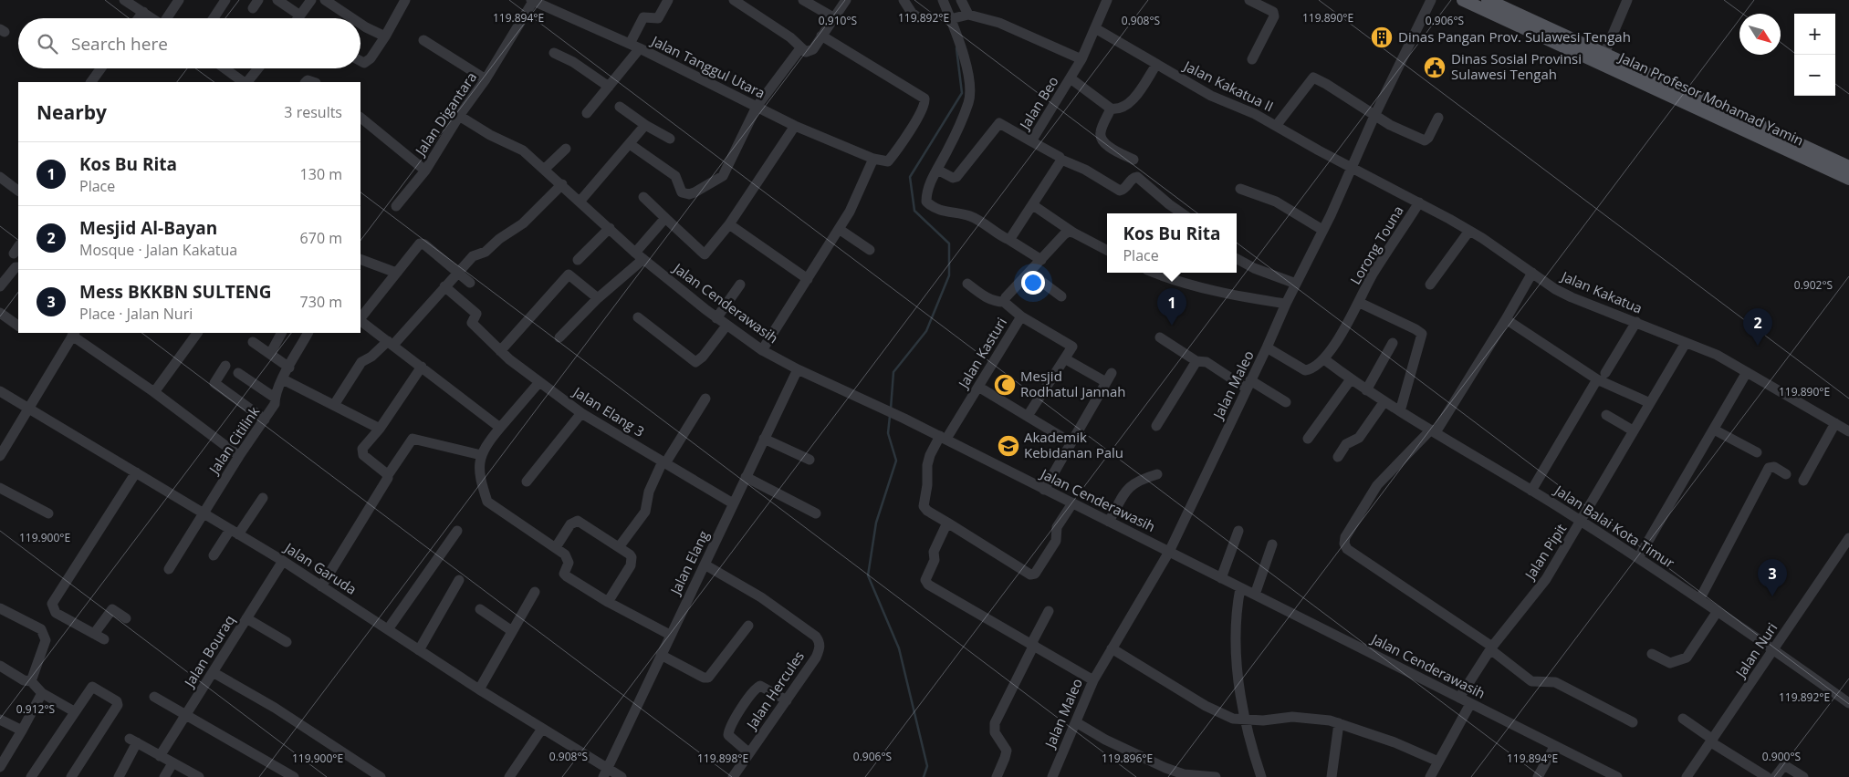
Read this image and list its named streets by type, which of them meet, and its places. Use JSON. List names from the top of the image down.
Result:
{
  "streets": {
    "main road": ["Jalan Profesor Mohamad Yamin"],
    "street": [
      "Jalan Tanggul Utara",
      "Jalan Kakatua II",
      "Jalan Beo",
      "Jalan Digantara",
      "Lorong Touna",
      "Jalan Kakatua",
      "Jalan Cenderawasih",
      "Jalan Kasturi",
      "Jalan Maleo",
      "Jalan Elang 3",
      "Jalan Citilink",
      "Jalan Balai Kota Timur",
      "Jalan Pipit",
      "Jalan Elang",
      "Jalan Garuda",
      "Jalan Nuri",
      "Jalan Bouraq",
      "Jalan Hercules"
    ]
  },
  "crossings": [
    ["Jalan Tanggul Utara", "Jalan Digantara"],
    ["Jalan Kakatua II", "Jalan Beo"],
    ["Jalan Kakatua II", "Jalan Kakatua"],
    ["Jalan Kakatua II", "Jalan Maleo"],
    ["Jalan Digantara", "Jalan Cenderawasih"],
    ["Lorong Touna", "Jalan Kakatua"],
    ["Lorong Touna", "Jalan Balai Kota Timur"],
    ["Jalan Kakatua", "Jalan Maleo"],
    ["Jalan Kakatua", "Jalan Pipit"],
    ["Jalan Cenderawasih", "Jalan Kasturi"],
    ["Jalan Cenderawasih", "Jalan Maleo"],
    ["Jalan Cenderawasih", "Jalan Pipit"],
    ["Jalan Cenderawasih", "Jalan Elang"],
    ["Jalan Elang 3", "Jalan Elang"],
    ["Jalan Citilink", "Jalan Garuda"],
    ["Jalan Balai Kota Timur", "Jalan Pipit"],
    ["Jalan Balai Kota Timur", "Jalan Nuri"],
    ["Jalan Elang", "Jalan Garuda"],
    ["Jalan Elang", "Jalan Hercules"],
    ["Jalan Garuda", "Jalan Bouraq"]
  ],
  "places": {
    "building": ["Dinas Pangan Prov. Sulawesi Tengah"],
    "public building": ["Dinas Sosial Provinsi Sulawesi Tengah"],
    "mosque": ["Mesjid Rodhatul Jannah"],
    "school or university": ["Akademik Kebidanan Palu"]
  },
  "north": "bottom right",
  "page": {
    "map_buttons": ["+", "−"],
    "search": "Search here",
    "heading": ["Nearby", "3 results"],
    "list": [
      {
        "mark": "1",
        "name": "Kos Bu Rita",
        "note": "Place",
        "value": "130 m"
      },
      {
        "mark": "2",
        "name": "Mesjid Al-Bayan",
        "note": "Mosque · Jalan Kakatua",
        "value": "670 m"
      },
      {
        "mark": "3",
        "name": "Mess BKKBN SULTENG",
        "note": "Place · Jalan Nuri",
        "value": "730 m"
      }
    ],
    "popup": ["Kos Bu Rita", "Place"],
    "pins": ["1", "2", "3"]
  },
  "coordinates": [
    "119.892°E",
    "119.890°E",
    "119.894°E",
    "0.910°S",
    "0.908°S",
    "0.906°S",
    "0.902°S",
    "119.900°E",
    "0.912°S",
    "0.900°S",
    "119.898°E",
    "119.896°E"
  ]
}
